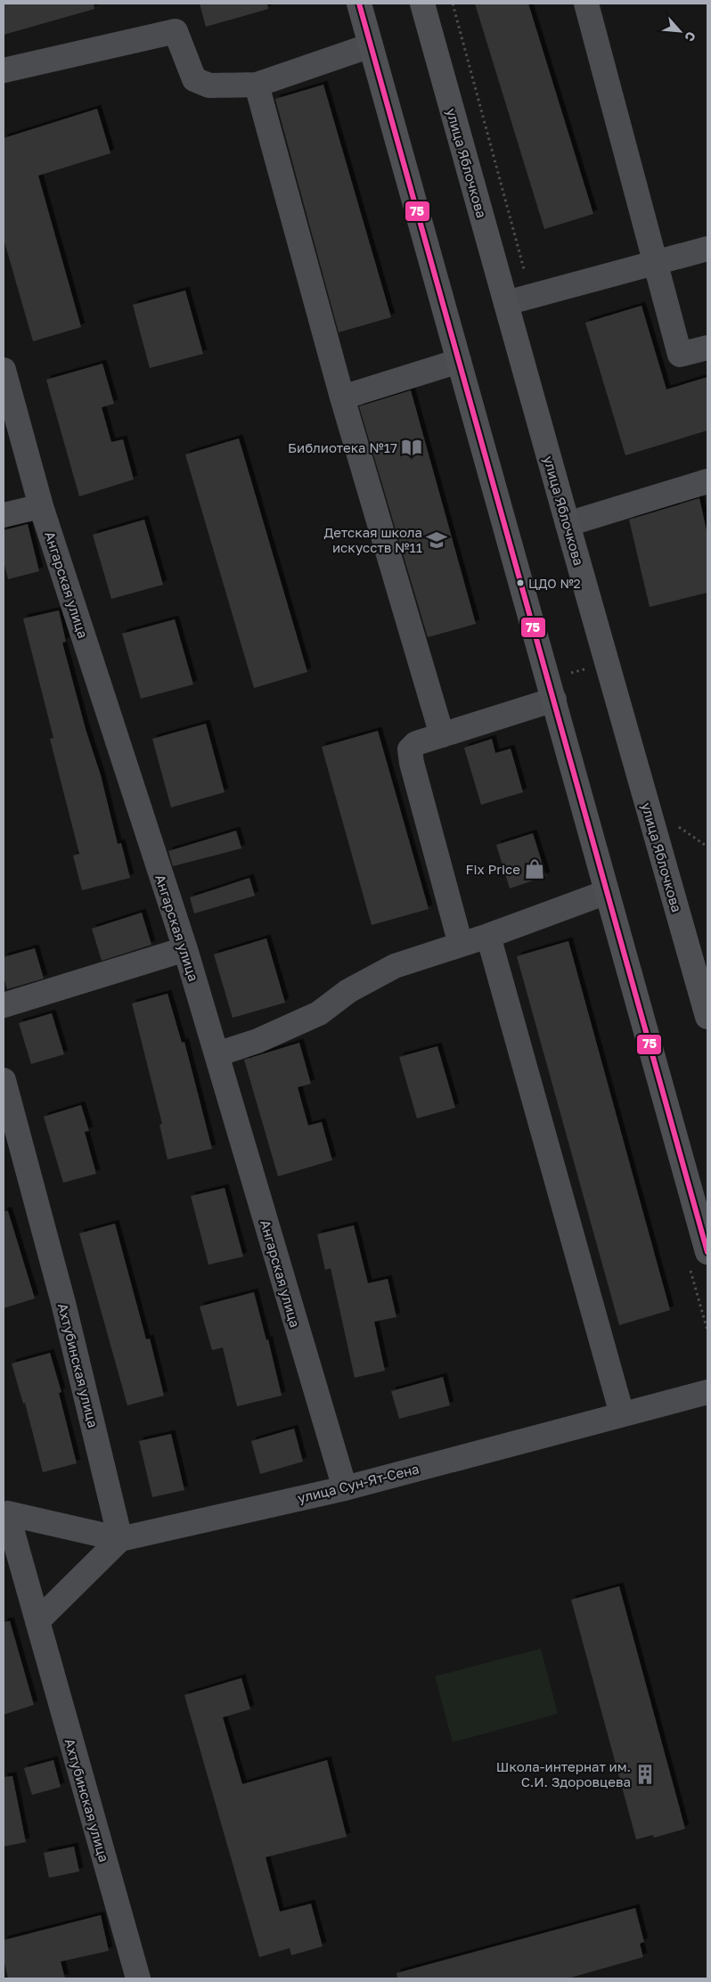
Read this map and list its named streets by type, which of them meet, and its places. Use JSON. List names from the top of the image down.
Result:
{
  "streets": {
    "main road": ["улица Яблочкова"],
    "street": ["Ангарская улица", "Ахтубинская улица", "улица Сун-Ят-Сена"]
  },
  "crossings": [
    ["Ангарская улица", "улица Сун-Ят-Сена"],
    ["Ахтубинская улица", "улица Сун-Ят-Сена"]
  ],
  "places": {
    "library": ["Библиотека №17"],
    "school or university": ["Детская школа искусств №11"],
    "other": ["ЦДО №2"],
    "shop": ["Fix Price"],
    "building": ["Школа-интернат им. С.И. Здоровцева"]
  },
  "lines": ["transit line 75"],
  "north": "bottom right"
}
